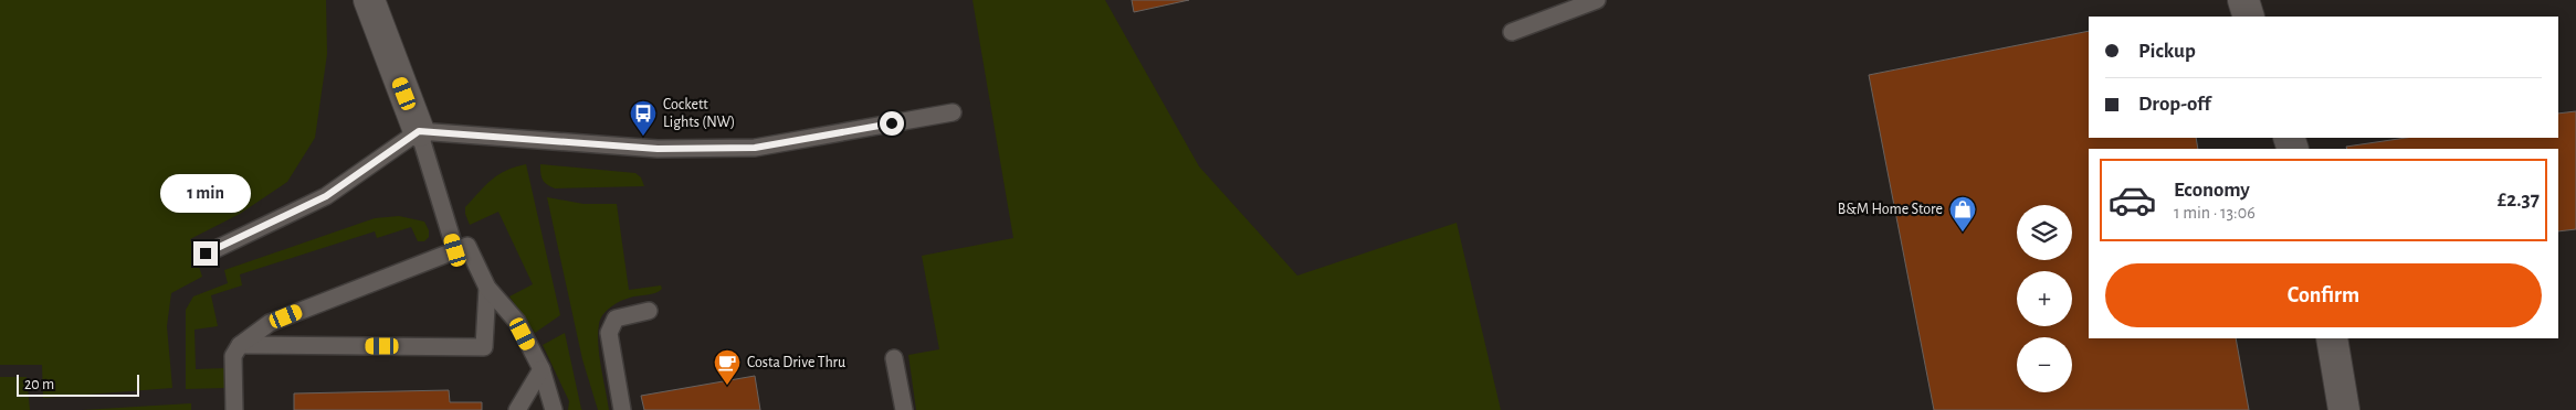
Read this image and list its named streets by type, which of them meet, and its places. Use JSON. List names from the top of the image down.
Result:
{
  "places": {
    "bus stop": ["Cockett Lights (NW)"],
    "shop": ["B&M Home Store"],
    "cafe": ["Costa Drive Thru"]
  },
  "scale_bar": "20 m",
  "page": {
    "banner": ["Pickup", "Drop-off"],
    "list": [
      {
        "name": "Economy",
        "note": "1 min · 13:06",
        "value": "£2.37"
      }
    ],
    "bubble": "1 min",
    "map_buttons": ["+", "−"],
    "buttons": "Confirm",
    "scale": "20 m"
  }
}
